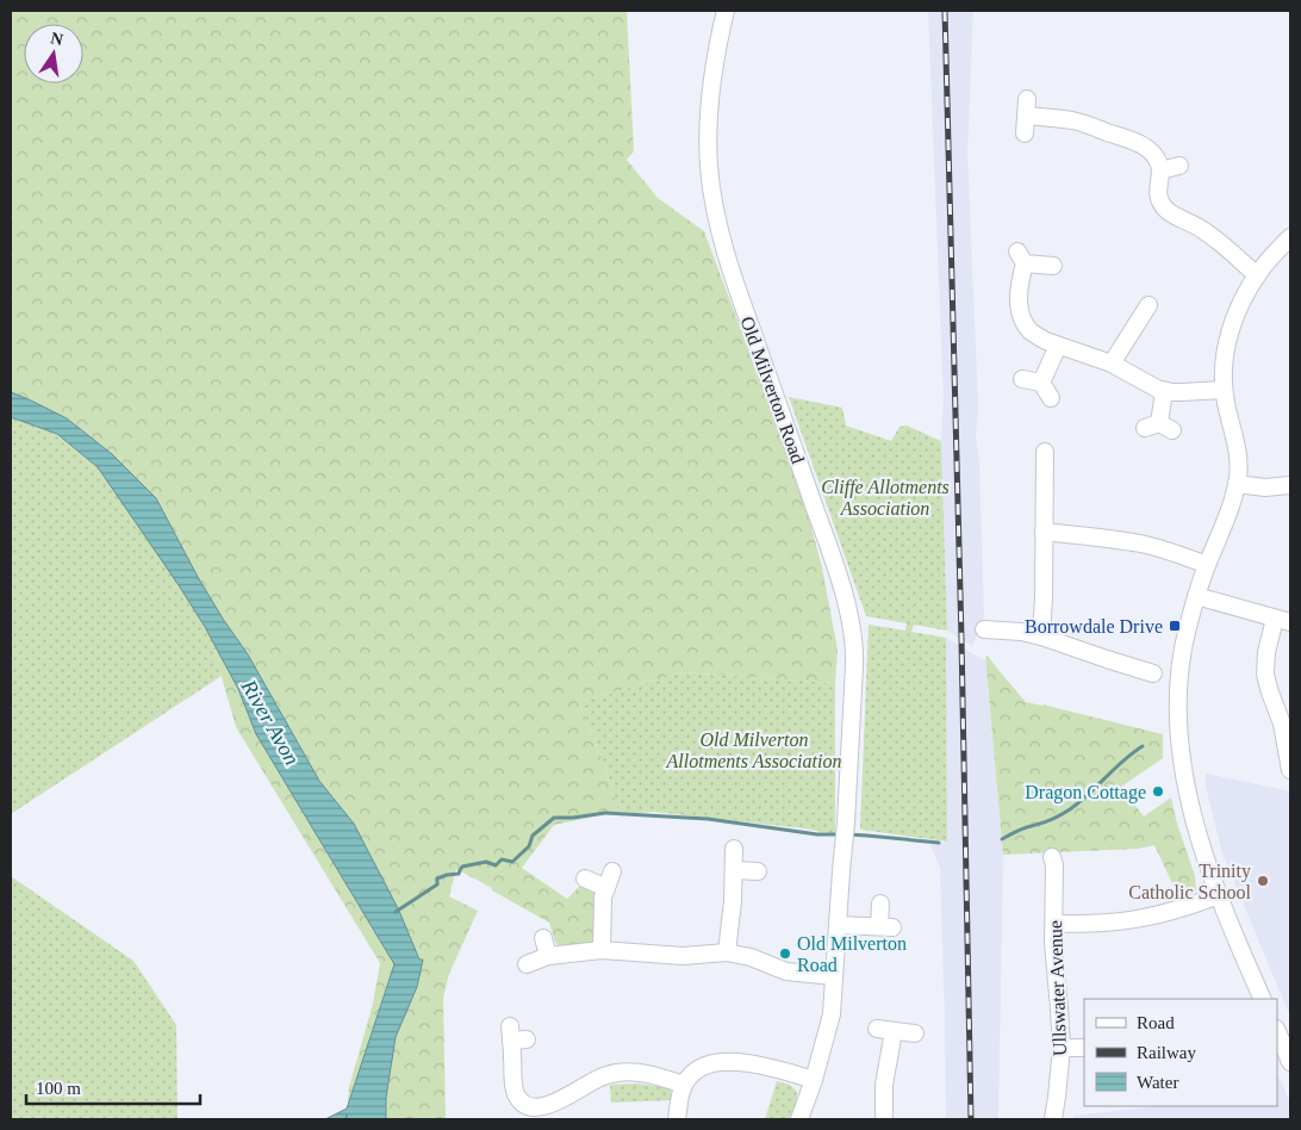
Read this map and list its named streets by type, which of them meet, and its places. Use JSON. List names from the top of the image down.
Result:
{
  "streets": {
    "street": ["Old Milverton Road", "Ullswater Avenue"]
  },
  "water": ["River Avon"],
  "parks": ["Cliffe Allotments Association", "Old Milverton Allotments Association"],
  "places": {
    "transit": ["Borrowdale Drive"],
    "other": ["Dragon Cottage", "Trinity Catholic School", "Old Milverton Road"]
  },
  "legend": ["Road", "Railway", "Water"],
  "scale_bar": "100 m",
  "north": "top"
}
